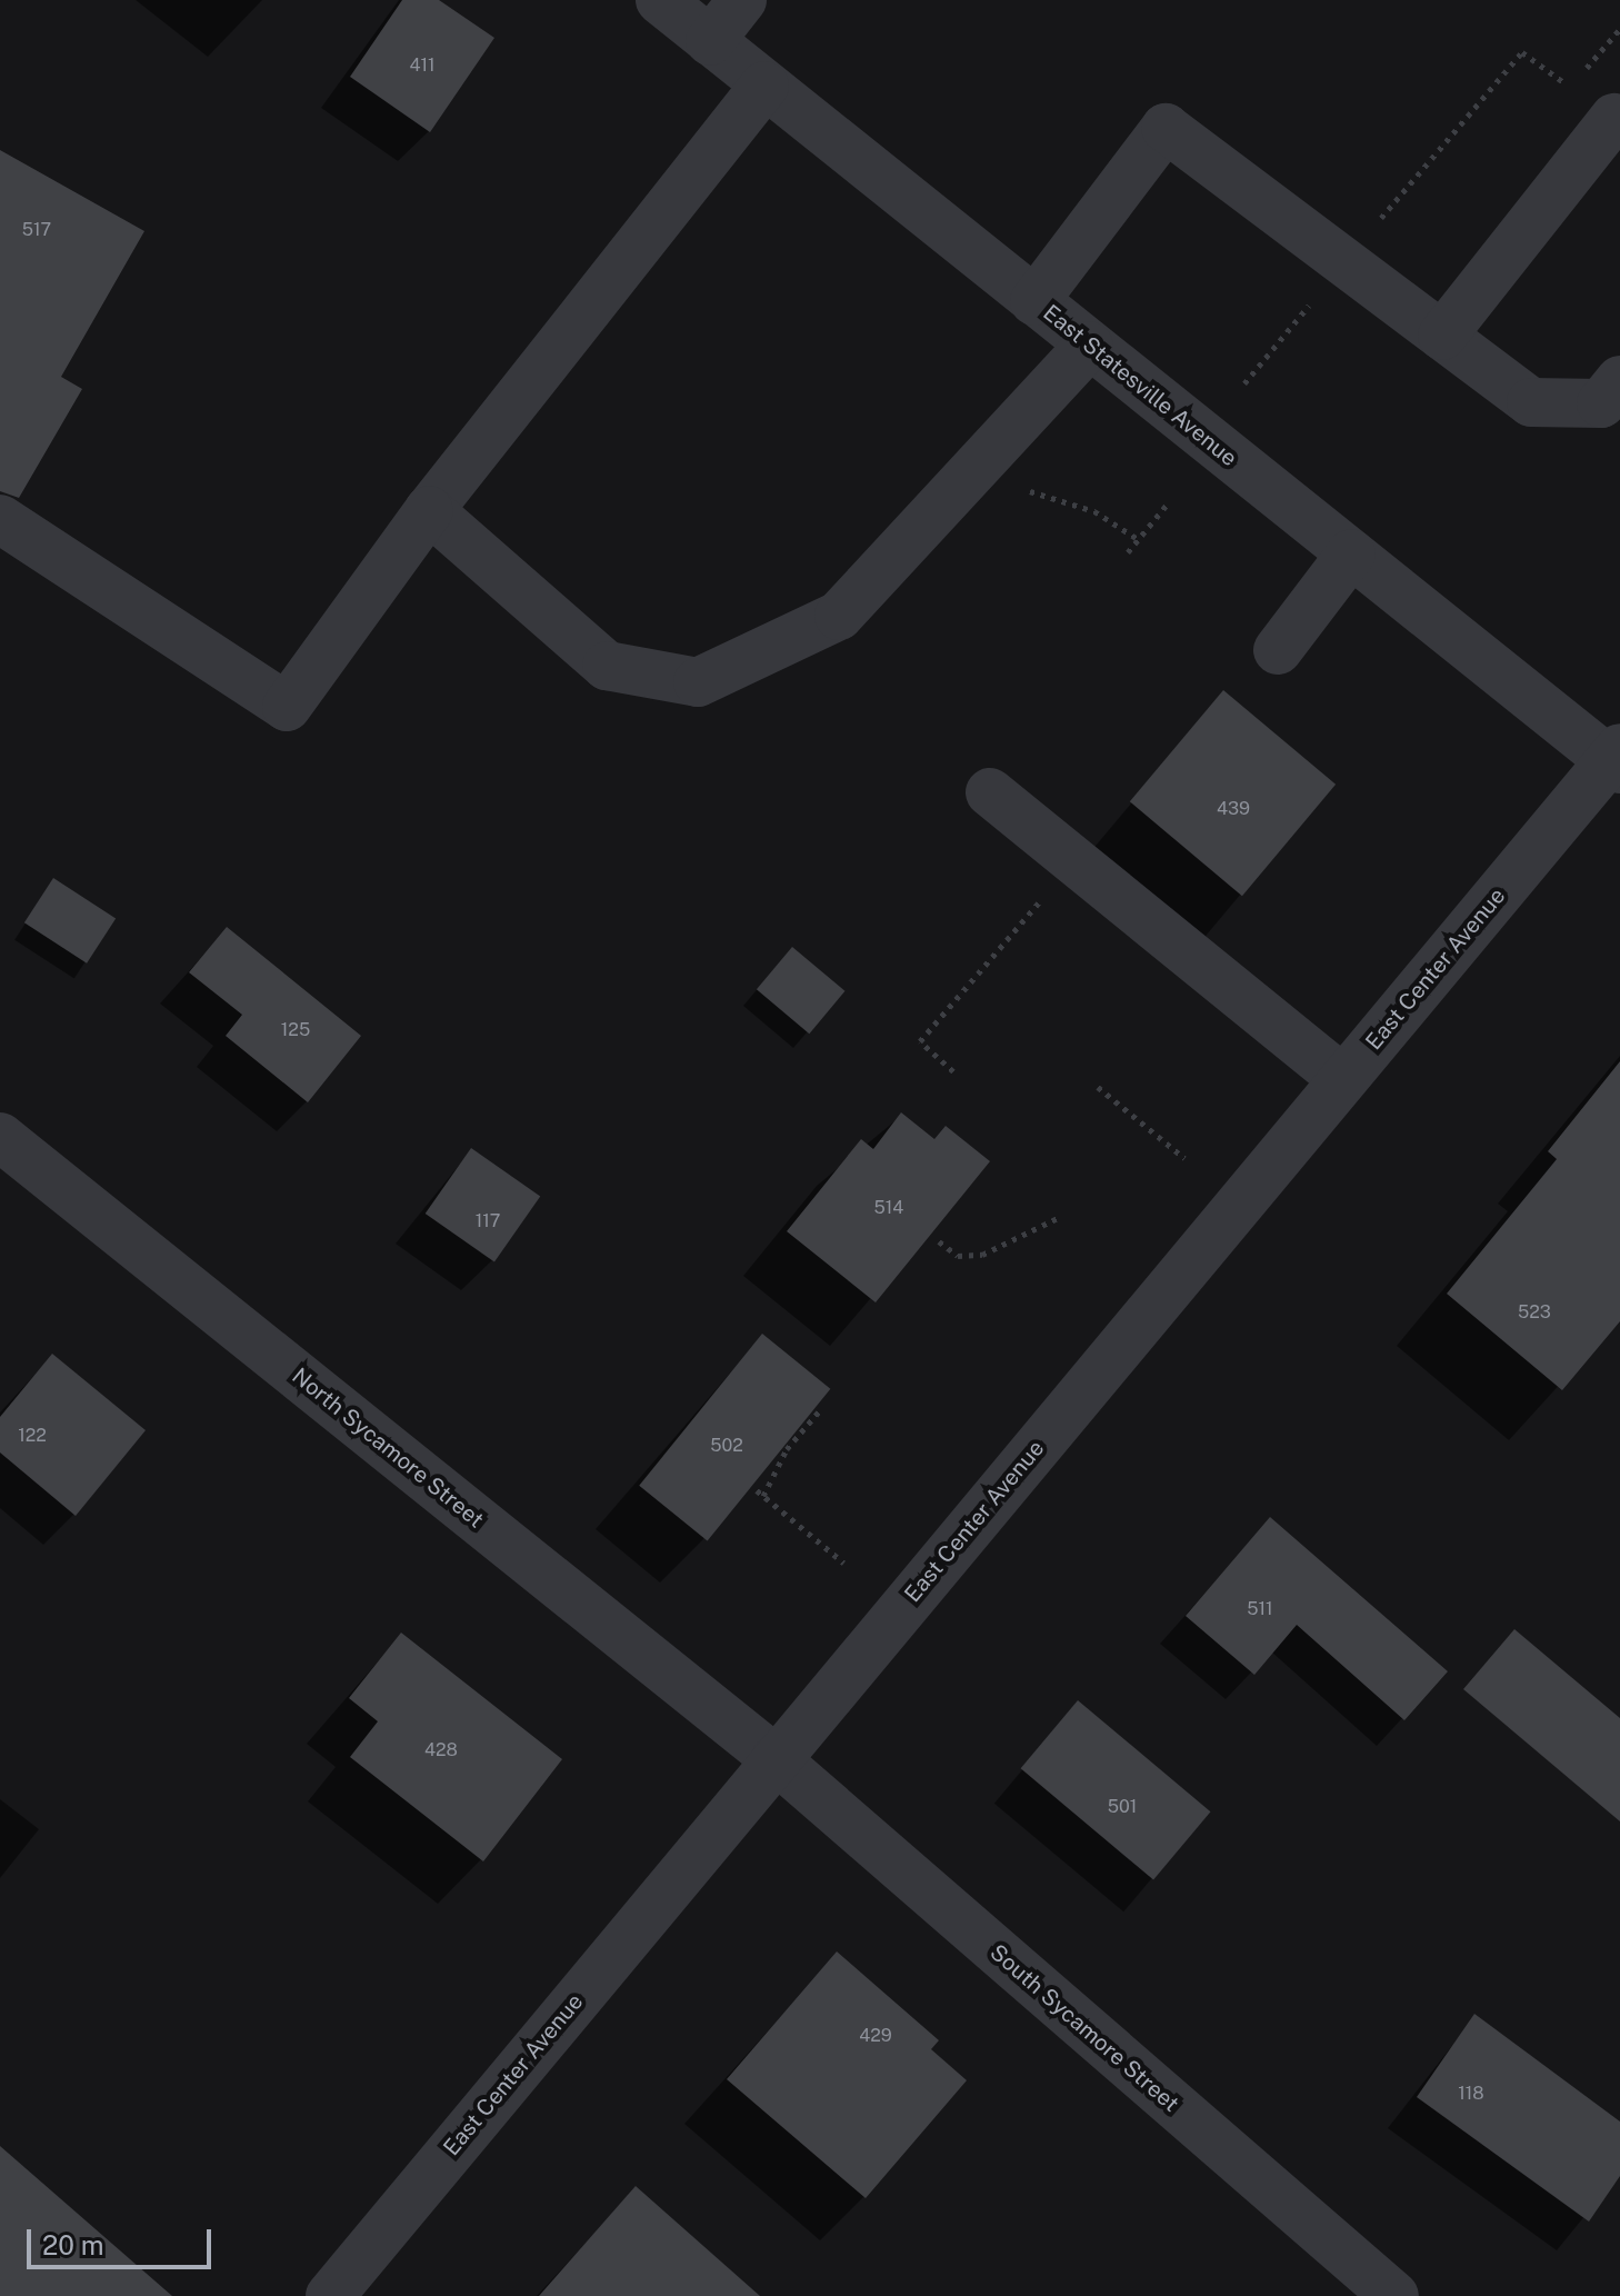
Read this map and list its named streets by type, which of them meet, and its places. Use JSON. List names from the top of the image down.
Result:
{
  "streets": {
    "street": [
      "East Statesville Avenue",
      "East Center Avenue",
      "North Sycamore Street",
      "South Sycamore Street"
    ]
  },
  "crossings": [
    ["East Statesville Avenue", "East Center Avenue"],
    ["East Center Avenue", "North Sycamore Street"],
    ["East Center Avenue", "South Sycamore Street"],
    ["North Sycamore Street", "South Sycamore Street"]
  ],
  "house_numbers": [
    "411",
    "517",
    "439",
    "125",
    "514",
    "117",
    "523",
    "122",
    "502",
    "511",
    "428",
    "501",
    "429",
    "118"
  ],
  "scale_bar": "20 m"
}
